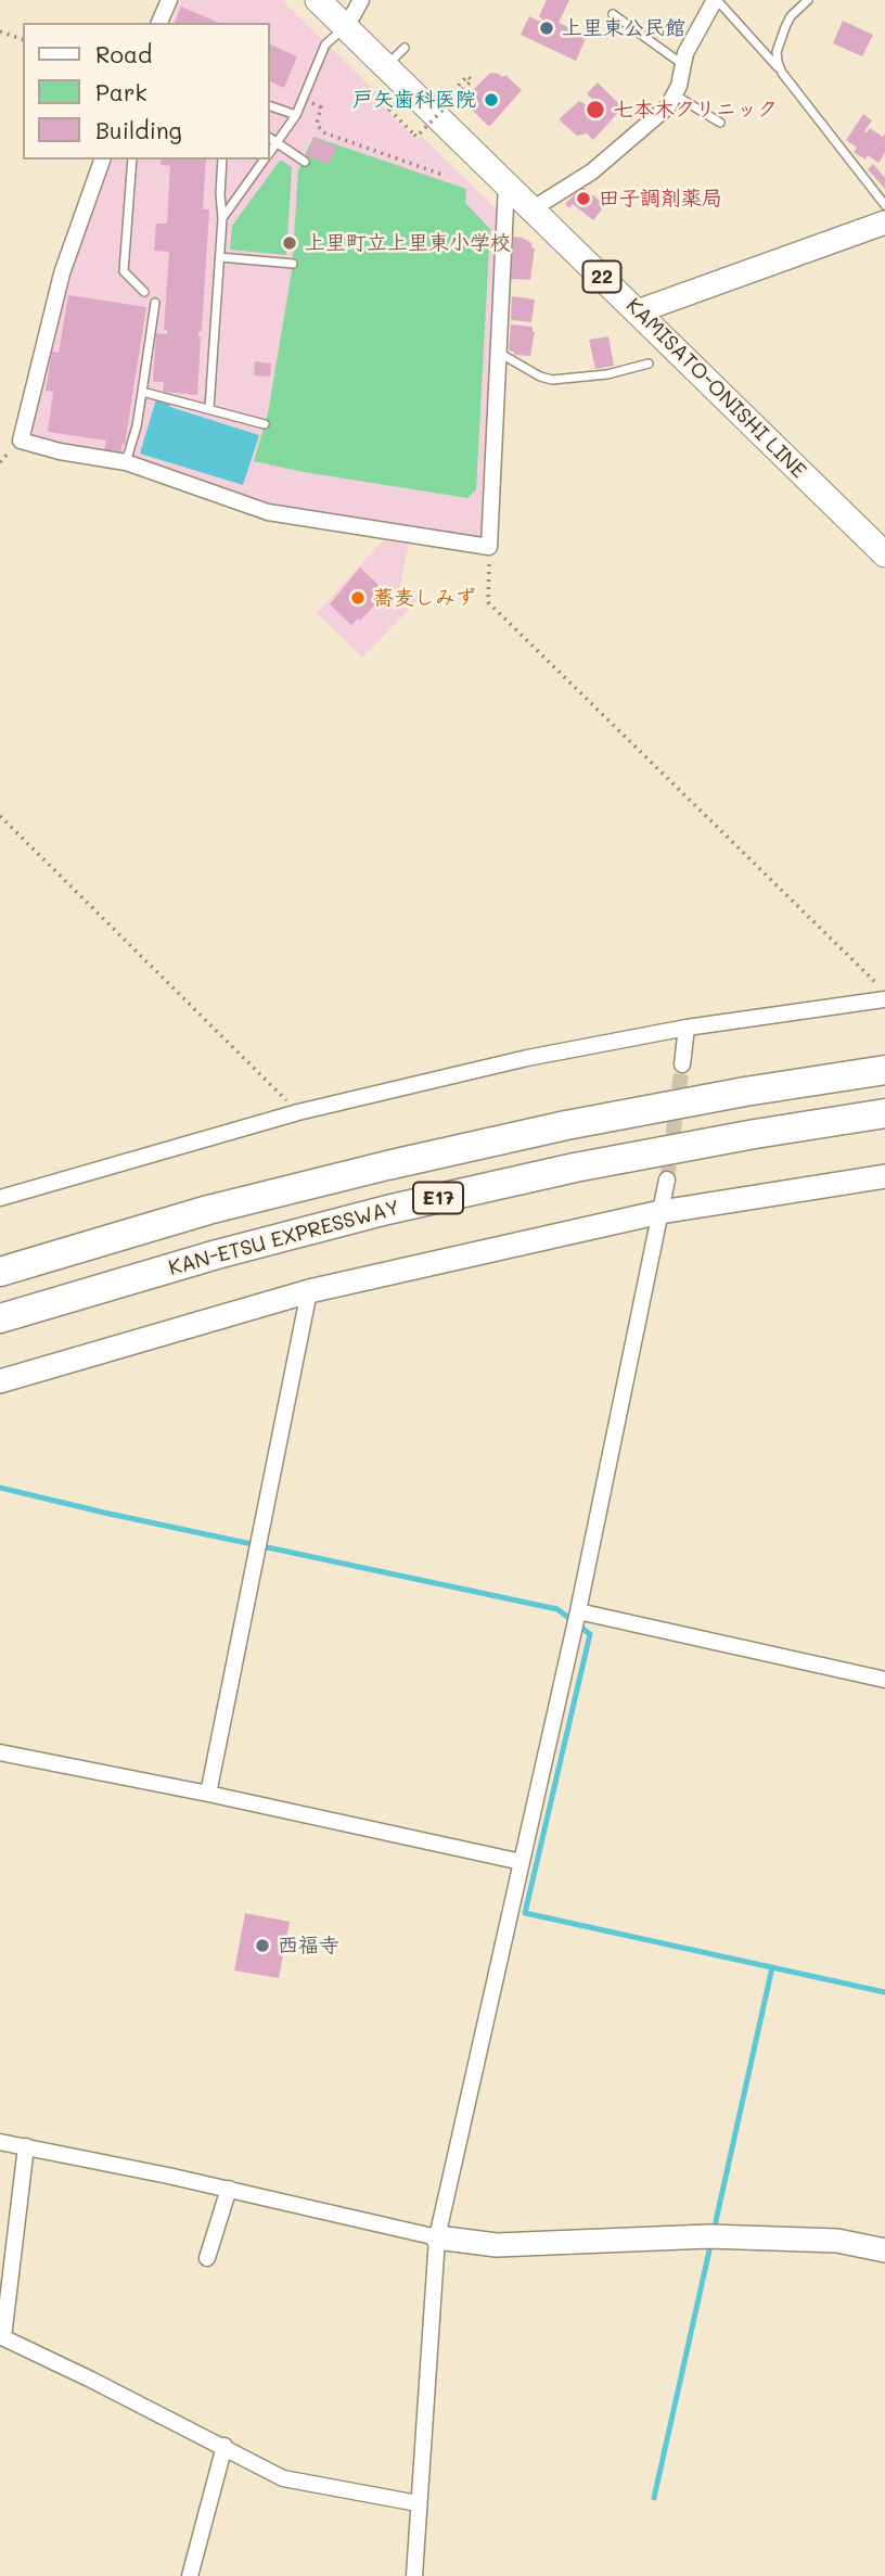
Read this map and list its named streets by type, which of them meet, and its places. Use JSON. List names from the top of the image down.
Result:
{
  "streets": {
    "highway": ["E17", "KAN-ETSU EXPRESSWAY"],
    "main road": ["22", "KAMISATO-ONISHI LINE"]
  },
  "places": [
    "上里東公民館",
    "戸矢歯科医院",
    "七本木クリニック",
    "田子調剤薬局",
    "上里町立上里東小学校",
    "蕎麦しみず",
    "西福寺"
  ],
  "legend": ["Road", "Park", "Building"]
}
